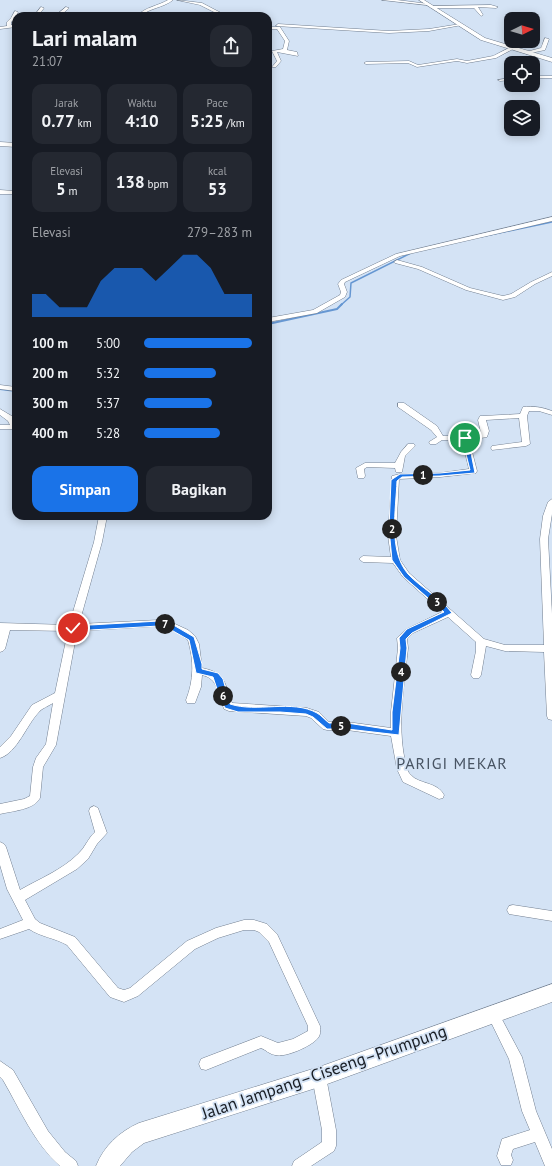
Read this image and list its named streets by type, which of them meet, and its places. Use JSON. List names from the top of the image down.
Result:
{
  "streets": {
    "main road": ["Jalan Jampang–Ciseeng–Prumpung"]
  },
  "districts": ["PARIGI MEKAR"],
  "north": "right",
  "page": {
    "heading": ["Lari malam", "21:07"],
    "stats": [
      ["Jarak", "0.77 km"],
      ["Waktu", "4:10"],
      ["Pace", "5:25 /km"],
      ["Elevasi", "5 m"],
      ["138 bpm"],
      ["kcal", "53"]
    ],
    "chart": ["Elevasi", "279–283 m"],
    "list": [
      {
        "name": "100 m",
        "note": "5:00"
      },
      {
        "name": "200 m",
        "note": "5:32"
      },
      {
        "name": "300 m",
        "note": "5:37"
      },
      {
        "name": "400 m",
        "note": "5:28"
      }
    ],
    "buttons": ["Simpan", "Bagikan"],
    "pins": [
      "1",
      "2",
      "3",
      "7",
      "4",
      "6",
      "5"
    ]
  }
}
